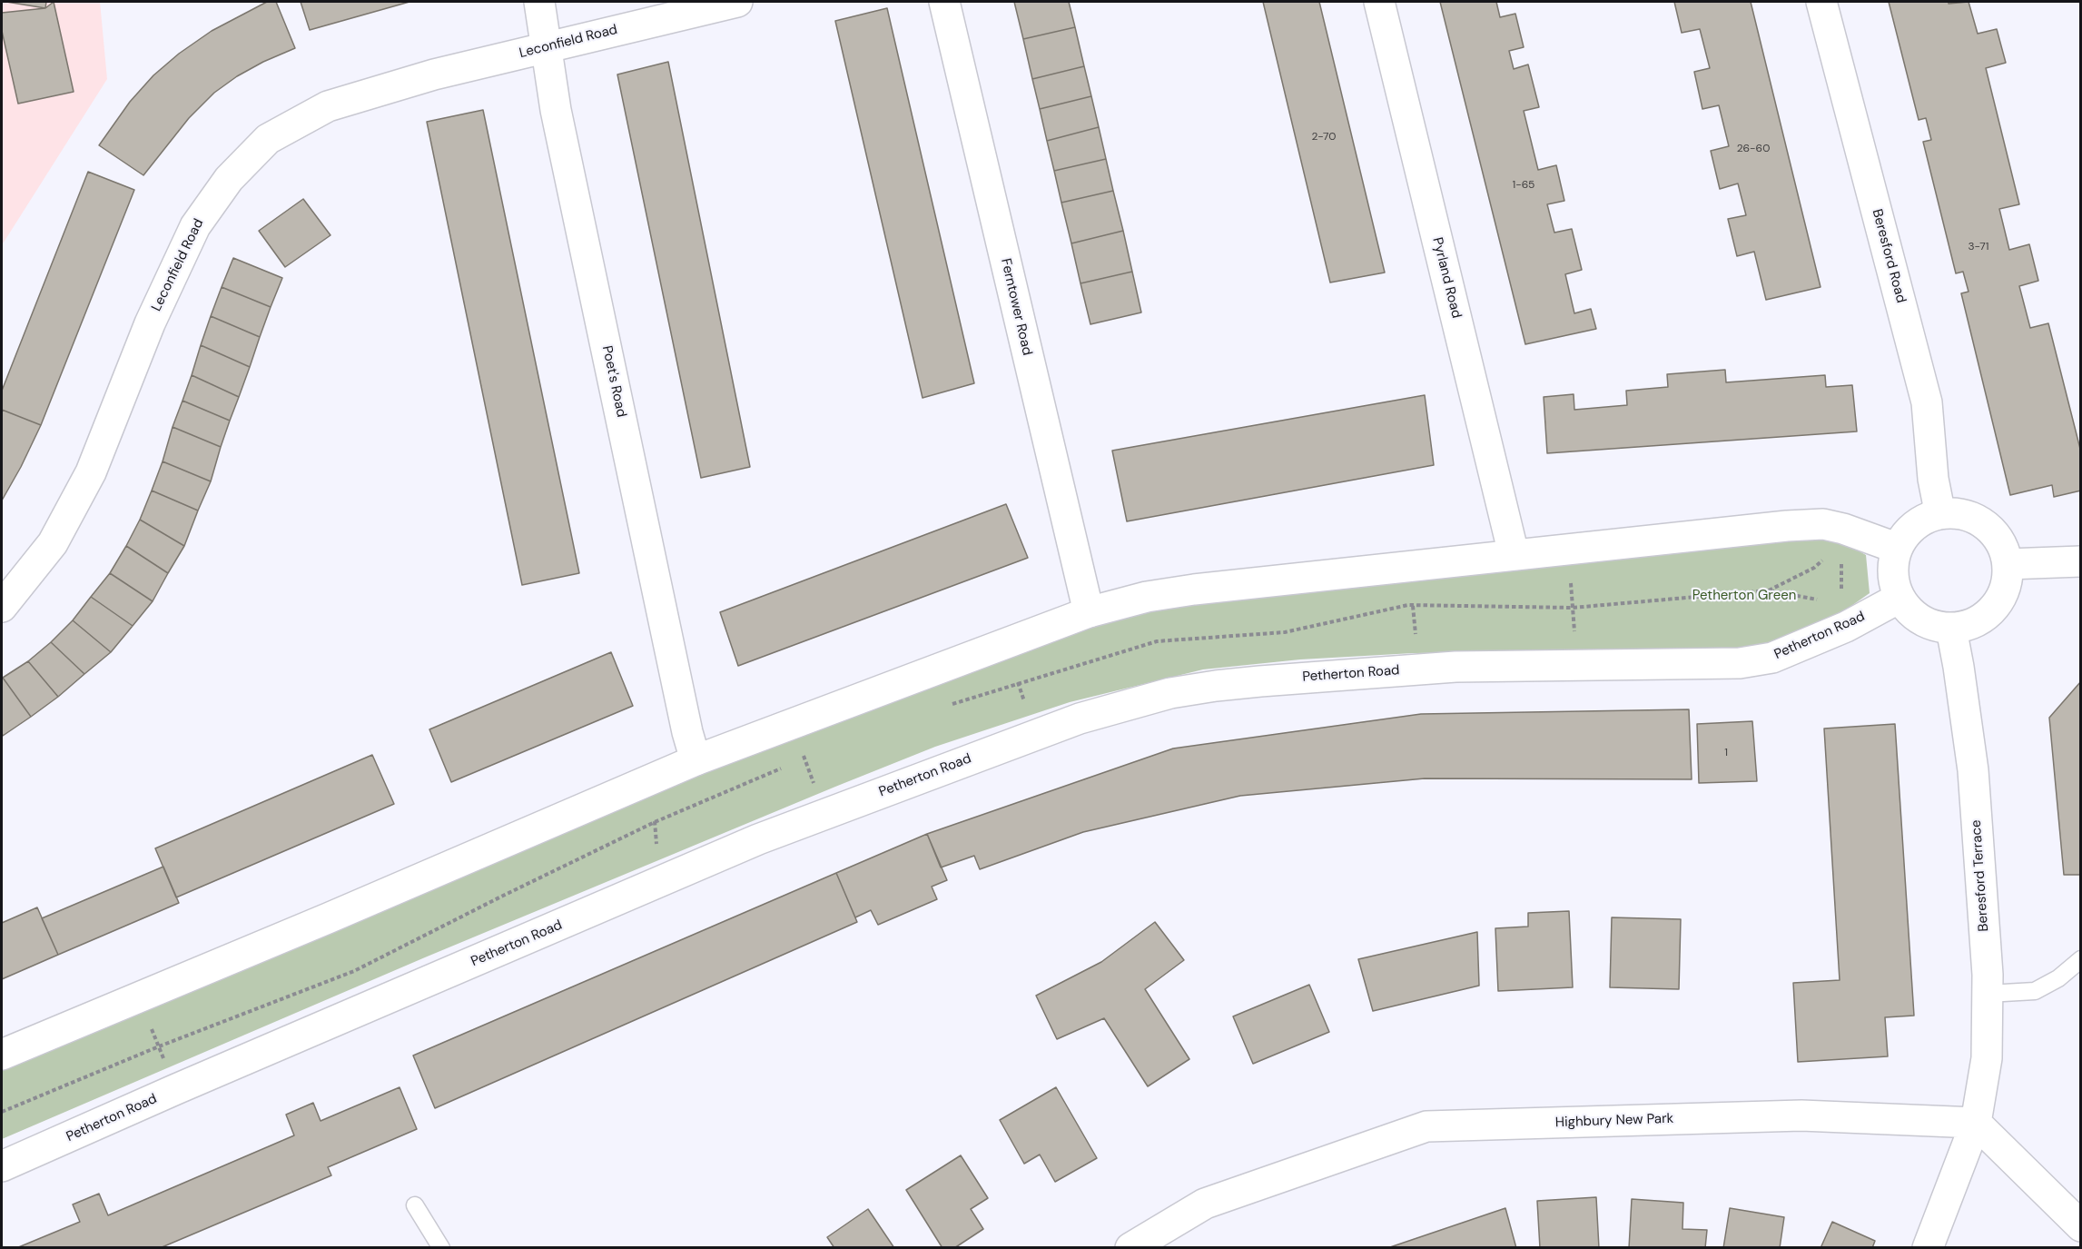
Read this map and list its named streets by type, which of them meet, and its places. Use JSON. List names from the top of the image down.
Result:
{
  "streets": {
    "street": [
      "Leconfield Road",
      "Beresford Road",
      "Pyrland Road",
      "Ferntower Road",
      "Poet's Road",
      "Petherton Road",
      "Beresford Terrace",
      "Highbury New Park"
    ]
  },
  "crossings": [
    ["Leconfield Road", "Poet's Road"],
    ["Beresford Road", "Petherton Road"],
    ["Beresford Road", "Beresford Terrace"],
    ["Petherton Road", "Beresford Terrace"],
    ["Beresford Terrace", "Highbury New Park"]
  ],
  "parks": ["Petherton Green"],
  "house_numbers": [
    "2-70",
    "26-60",
    "1-65",
    "3-71",
    "1"
  ]
}
